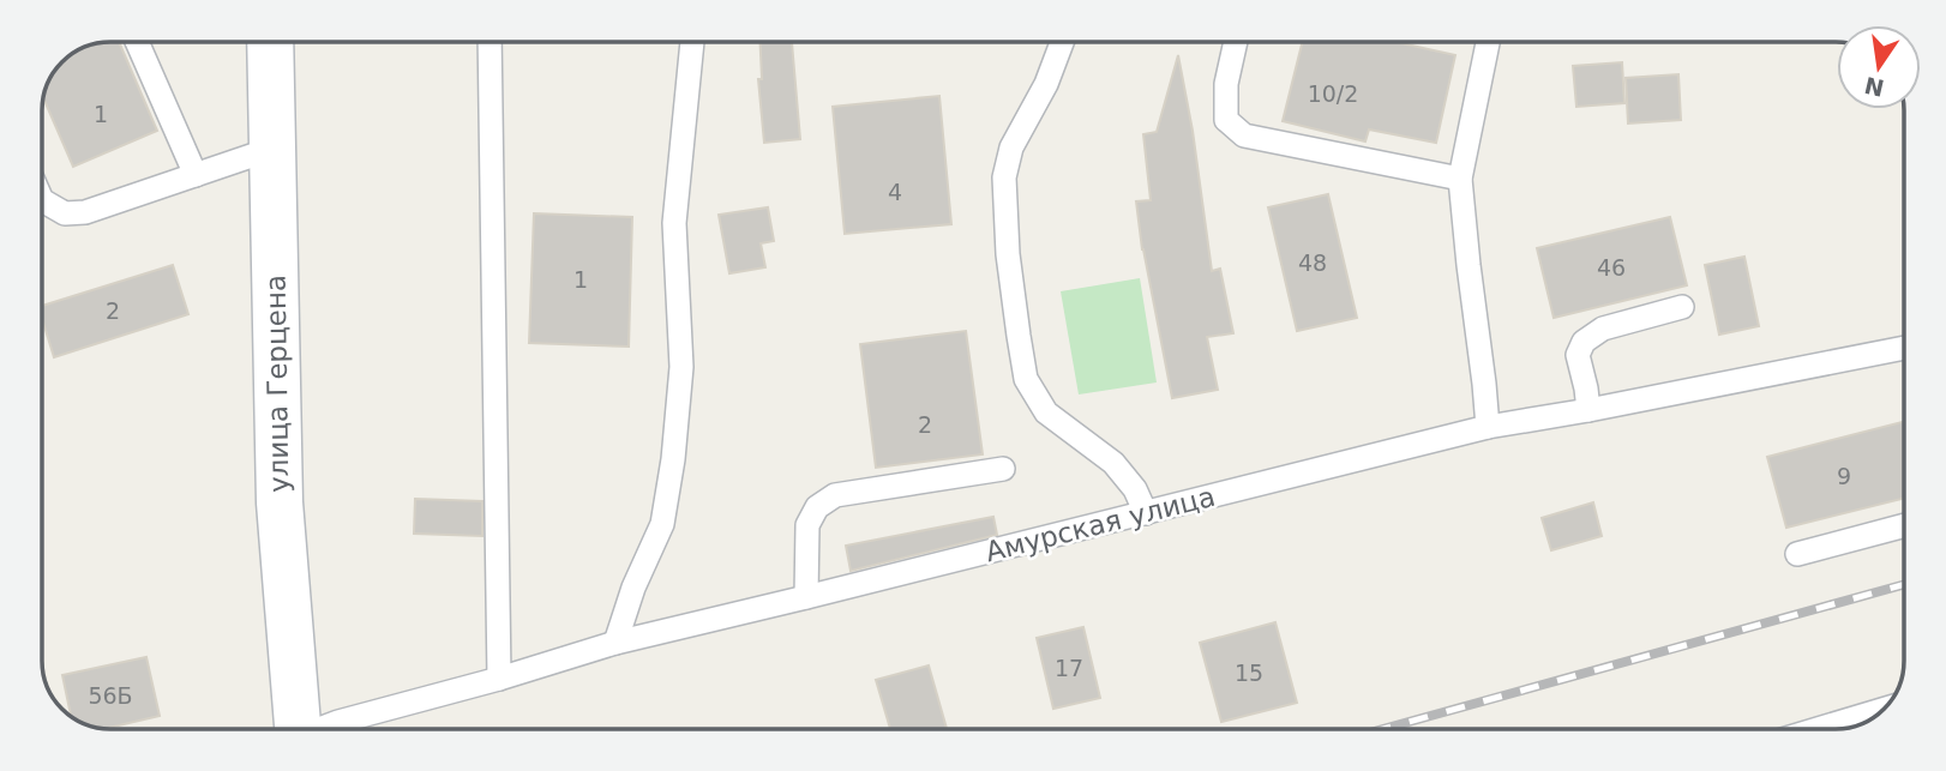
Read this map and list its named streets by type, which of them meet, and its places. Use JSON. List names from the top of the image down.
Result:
{
  "streets": {
    "main road": ["улица Герцена"],
    "lane": ["Амурская улица"]
  },
  "house_numbers": [
    "10/2",
    "1",
    "4",
    "48",
    "46",
    "1",
    "2",
    "2",
    "9",
    "17",
    "15",
    "56Б"
  ],
  "north": "bottom"
}
